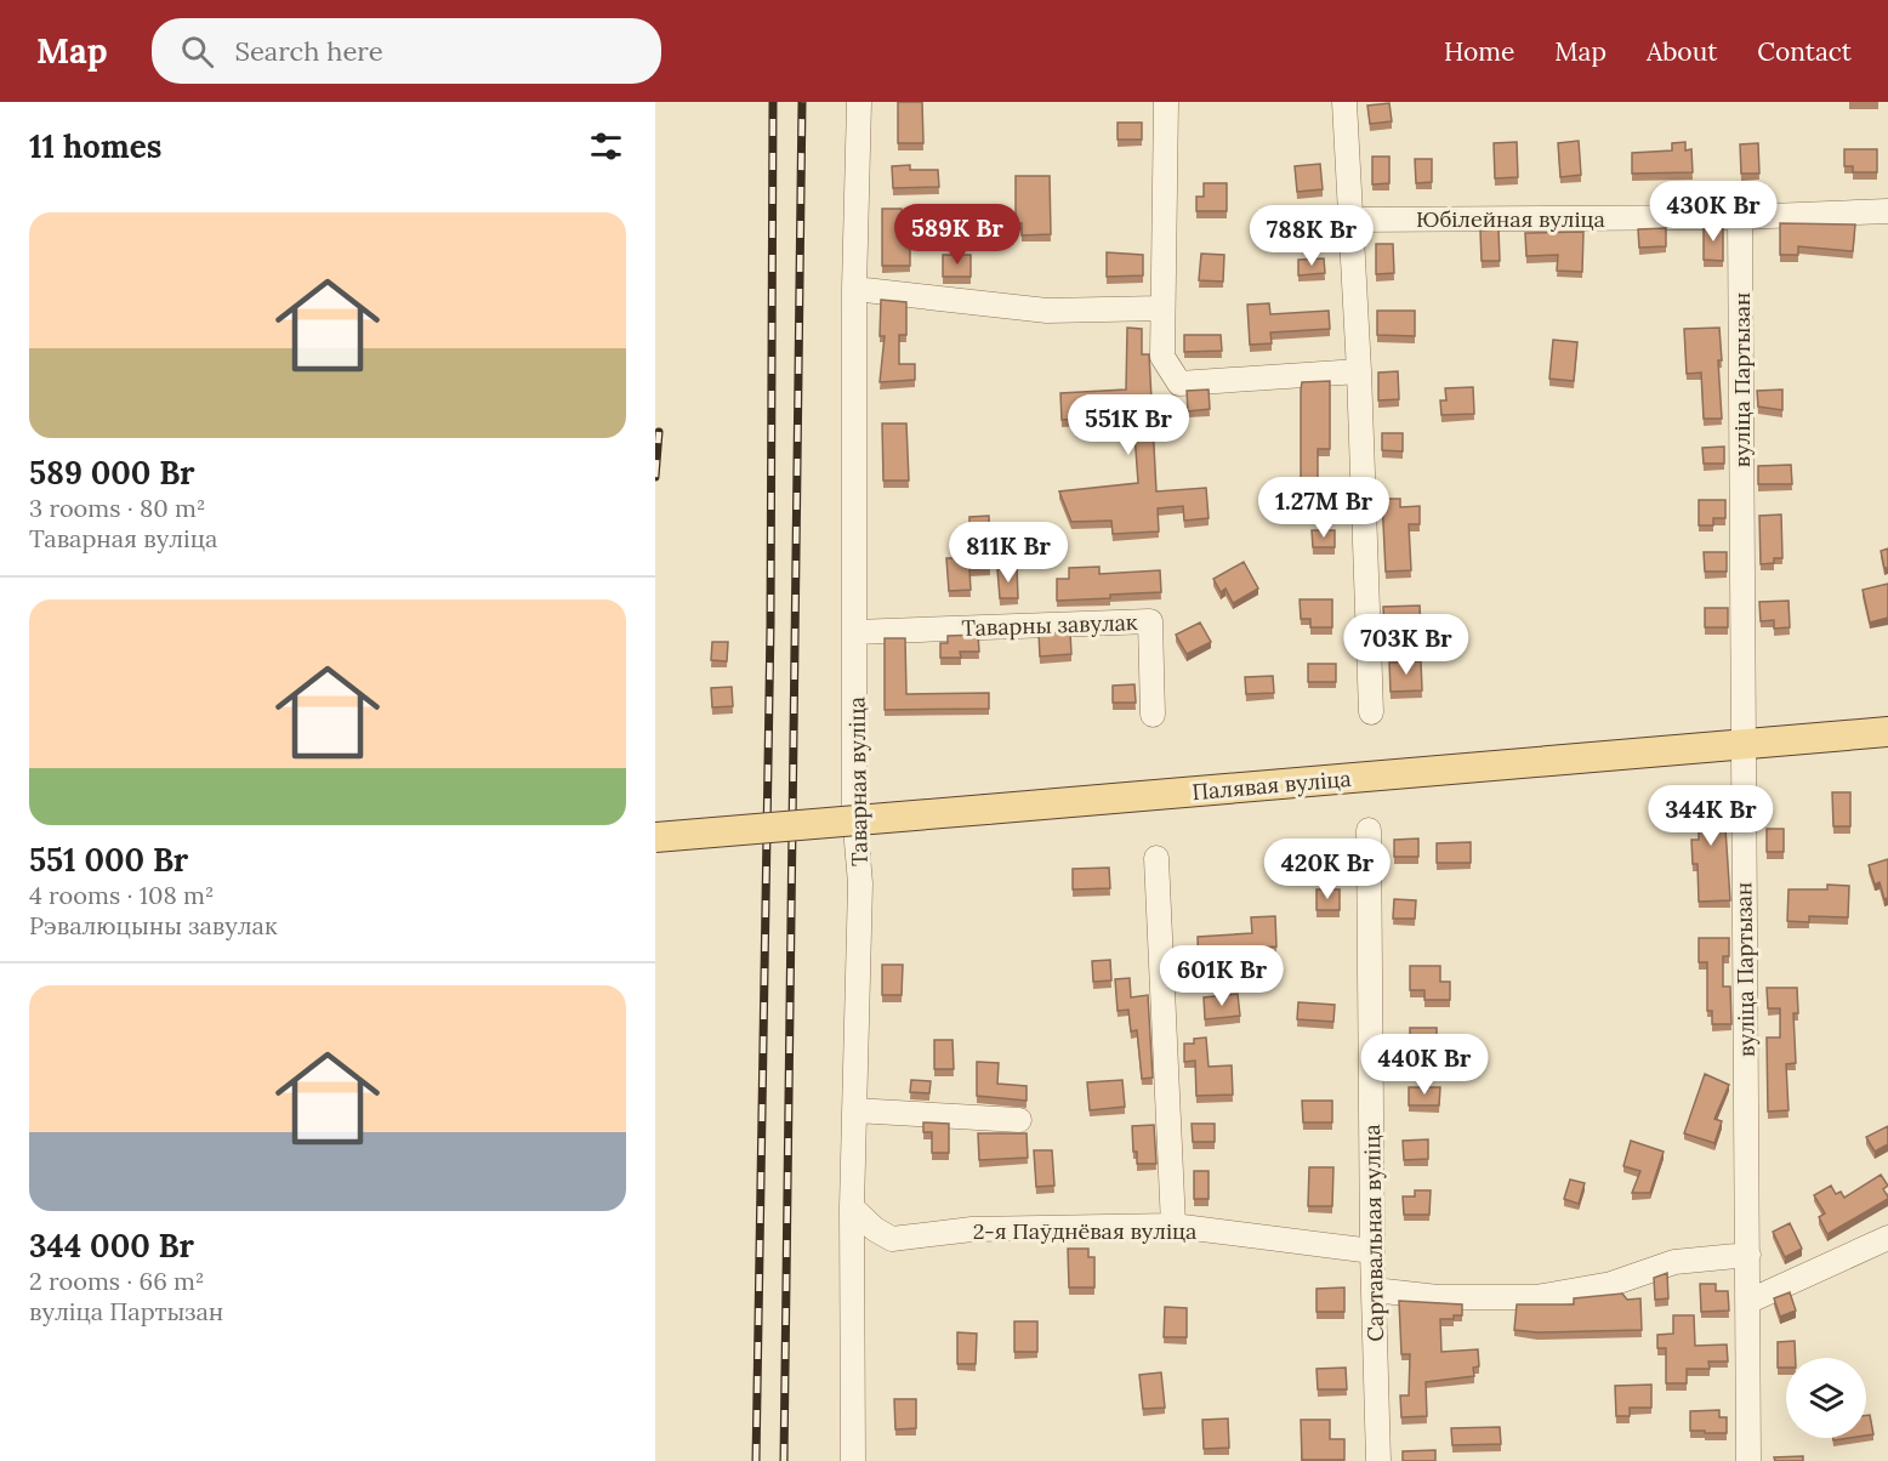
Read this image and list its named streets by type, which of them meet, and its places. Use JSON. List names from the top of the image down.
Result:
{
  "streets": {
    "main road": ["Палявая вуліца"],
    "street": [
      "Юбілейная вуліца",
      "вуліца Партызан",
      "Таварны завулак",
      "Таварная вуліца",
      "2-я Паўднёвая вуліца",
      "Сартавальная вуліца"
    ]
  },
  "crossings": [
    ["Юбілейная вуліца", "вуліца Партызан"],
    ["вуліца Партызан", "Палявая вуліца"],
    ["Таварны завулак", "Таварная вуліца"],
    ["Таварная вуліца", "2-я Паўднёвая вуліца"],
    ["2-я Паўднёвая вуліца", "Сартавальная вуліца"]
  ],
  "page": {
    "header": "Map",
    "search": "Search here",
    "nav": [
      "Home",
      "Map",
      "About",
      "Contact"
    ],
    "heading": "11 homes",
    "price": [
      "430K Br",
      "589K Br",
      "788K Br",
      "551K Br",
      "1.27M Br",
      "811K Br",
      "703K Br",
      "344K Br",
      "420K Br",
      "601K Br",
      "440K Br"
    ],
    "list": [
      {
        "name": "589 000 Br",
        "note": "3 rooms · 80 m² · Таварная вуліца"
      },
      {
        "name": "551 000 Br",
        "note": "4 rooms · 108 m² · Рэвалюцыны завулак"
      },
      {
        "name": "344 000 Br",
        "note": "2 rooms · 66 m² · вуліца Партызан"
      }
    ]
  }
}
